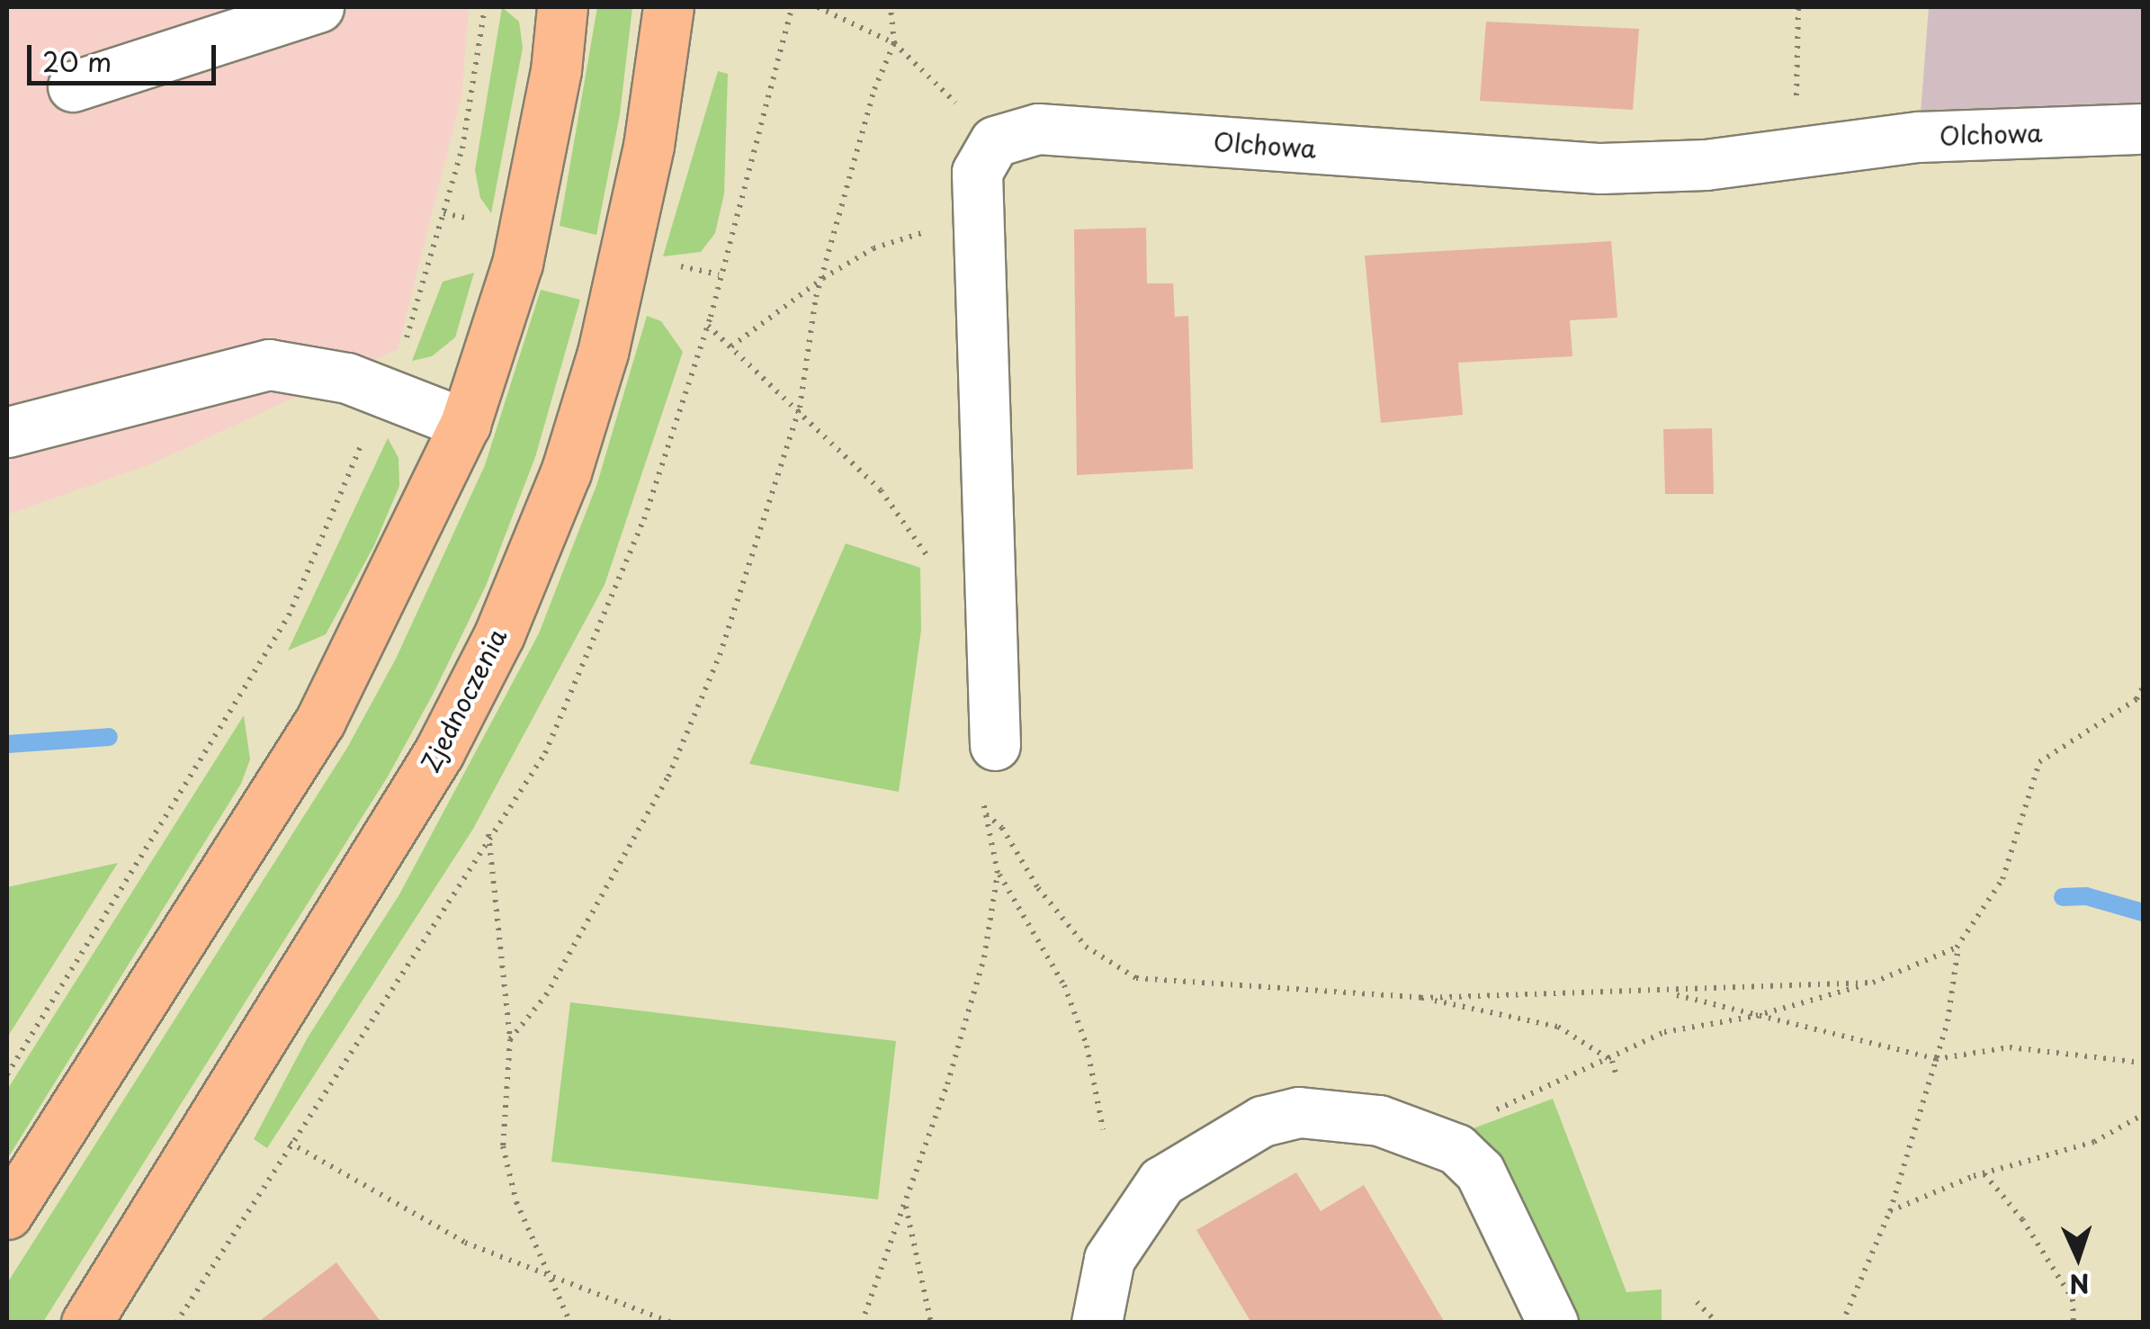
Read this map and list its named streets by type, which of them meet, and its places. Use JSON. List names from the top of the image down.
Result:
{
  "streets": {
    "main road": ["Zjednoczenia"],
    "street": ["Olchowa"]
  },
  "scale_bar": "20 m",
  "north": "bottom"
}
